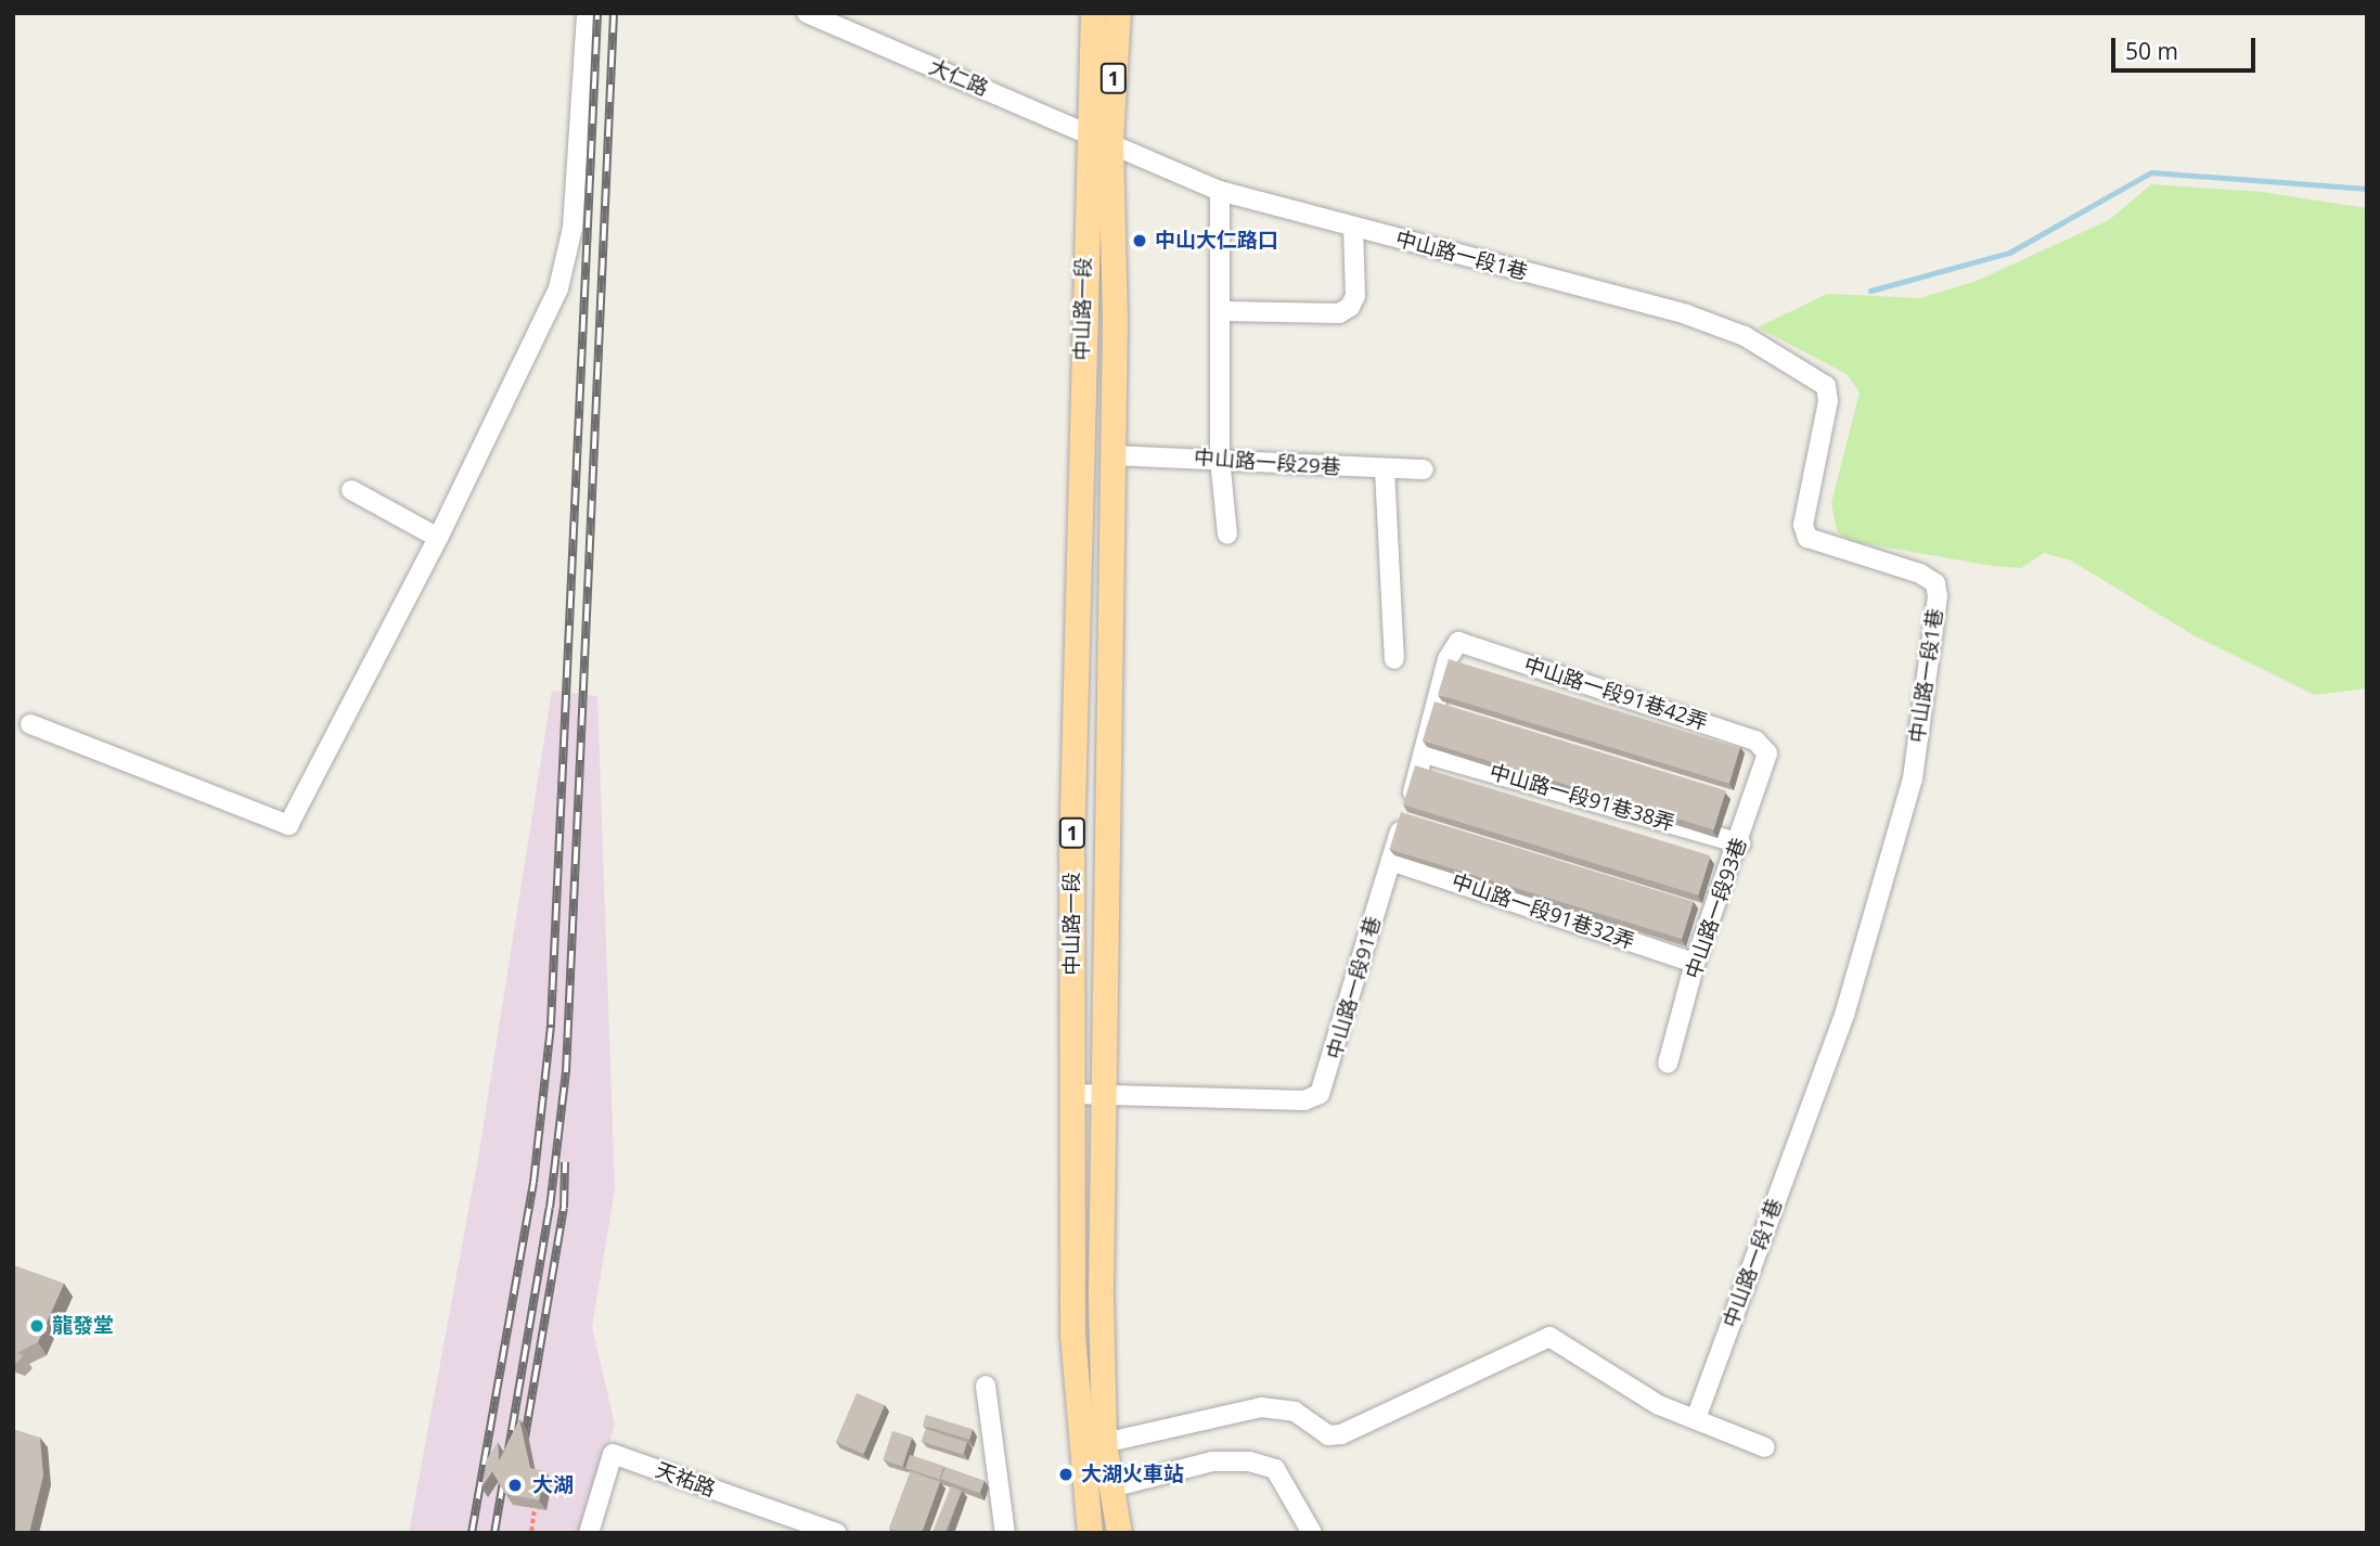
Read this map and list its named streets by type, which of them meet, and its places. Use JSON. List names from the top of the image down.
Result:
{
  "streets": {
    "main road": ["1", "中山路一段"],
    "street": [
      "大仁路",
      "中山路一段1巷",
      "中山路一段29巷",
      "中山路一段91巷42弄",
      "中山路一段91巷38弄",
      "中山路一段93巷",
      "中山路一段91巷32弄",
      "中山路一段91巷",
      "天祐路"
    ]
  },
  "crossings": [
    ["大仁路", "1"],
    ["大仁路", "中山路一段1巷"],
    ["大仁路", "中山路一段"],
    ["1", "中山路一段1巷"],
    ["1", "中山路一段"],
    ["中山路一段1巷", "中山路一段"],
    ["中山路一段", "中山路一段29巷"],
    ["中山路一段", "中山路一段91巷"],
    ["中山路一段91巷42弄", "中山路一段93巷"],
    ["中山路一段91巷42弄", "中山路一段91巷"],
    ["中山路一段91巷38弄", "中山路一段93巷"],
    ["中山路一段91巷38弄", "中山路一段91巷"],
    ["中山路一段93巷", "中山路一段91巷32弄"],
    ["中山路一段91巷32弄", "中山路一段91巷"]
  ],
  "places": [
    "中山大仁路口",
    "龍發堂",
    "大湖火車站",
    "大湖"
  ],
  "scale_bar": "50 m"
}
